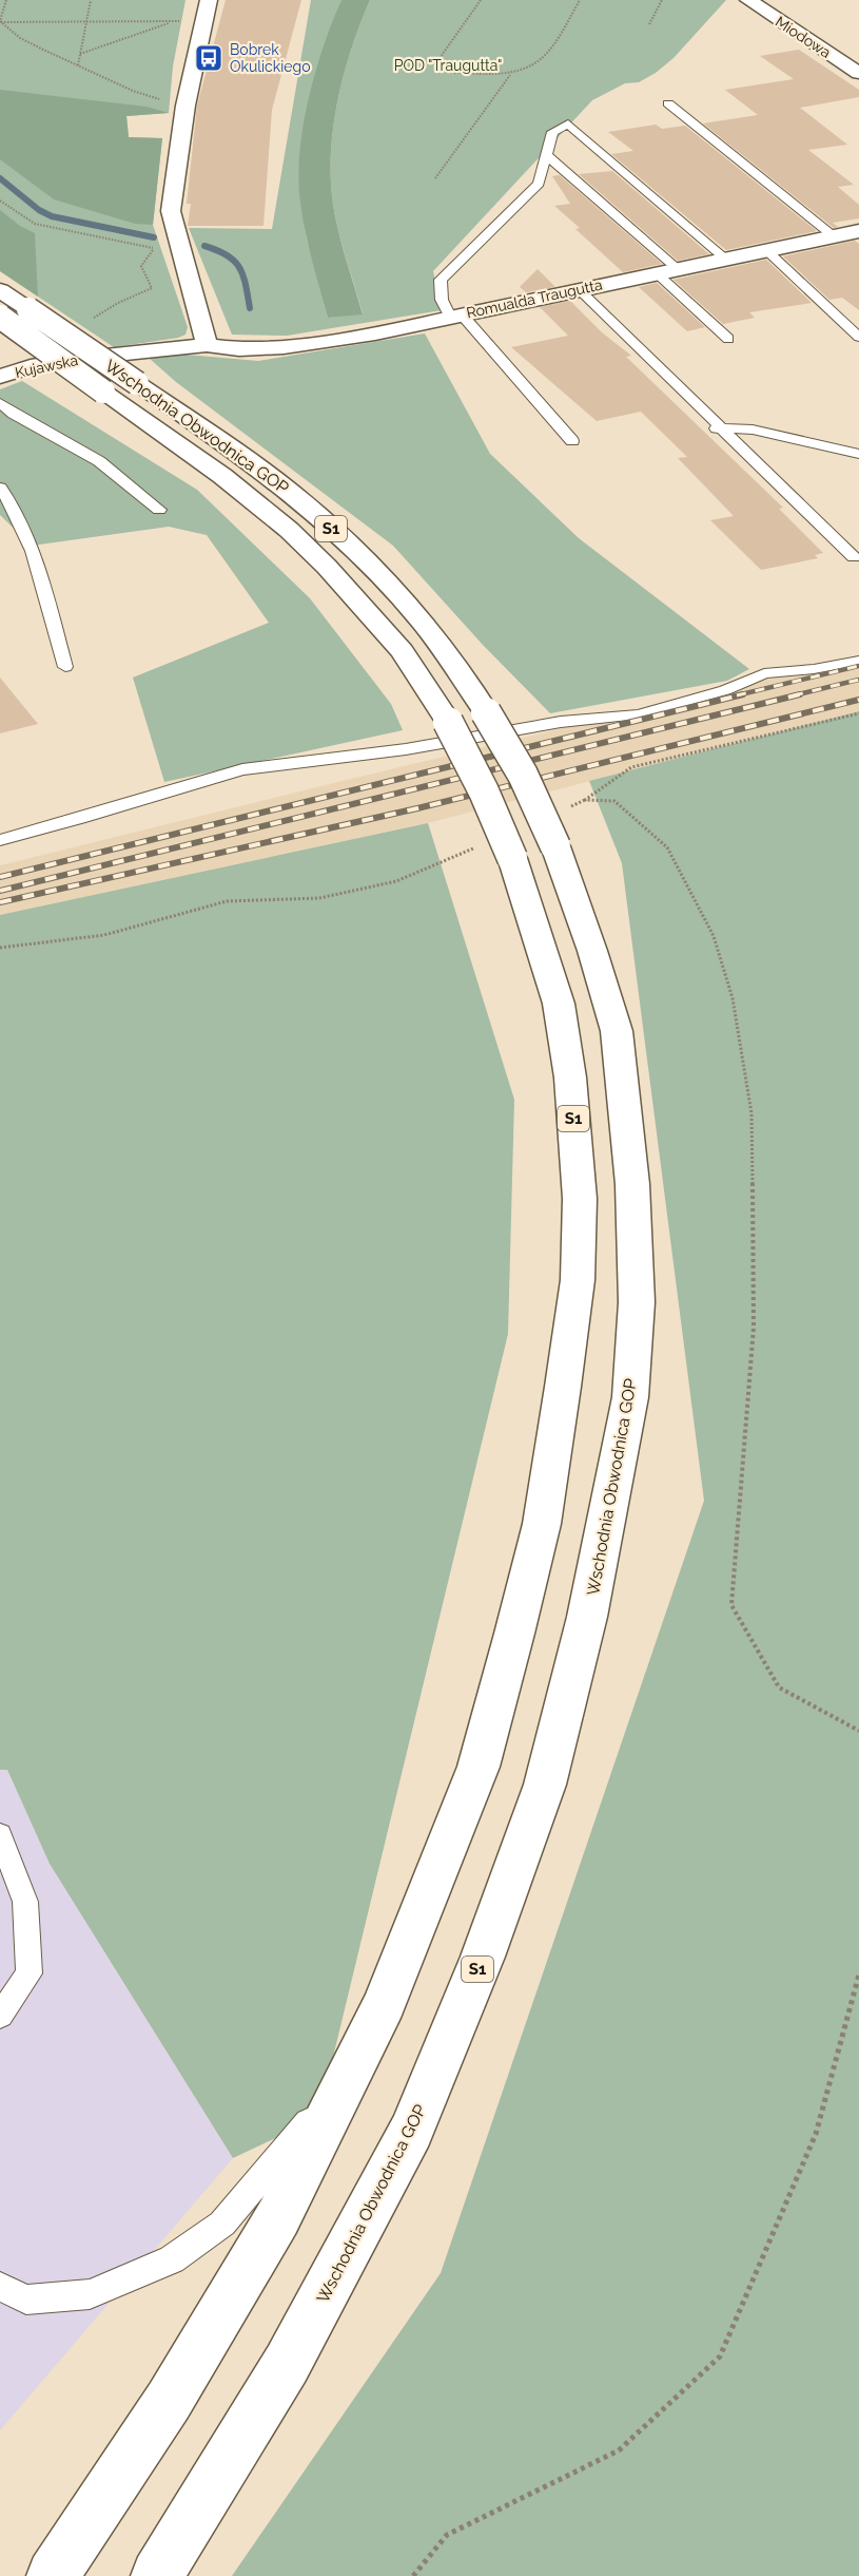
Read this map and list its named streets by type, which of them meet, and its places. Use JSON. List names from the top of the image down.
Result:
{
  "streets": {
    "main road": [
      "Miodowa",
      "Romualda Traugutta",
      "Kujawska",
      "Wschodnia Obwodnica GOP",
      "S1"
    ]
  },
  "crossings": [
    ["Romualda Traugutta", "Kujawska"]
  ],
  "parks": ["POD \"Traugutta\""],
  "places": {
    "bus stop": ["Bobrek Okulickiego"]
  }
}
